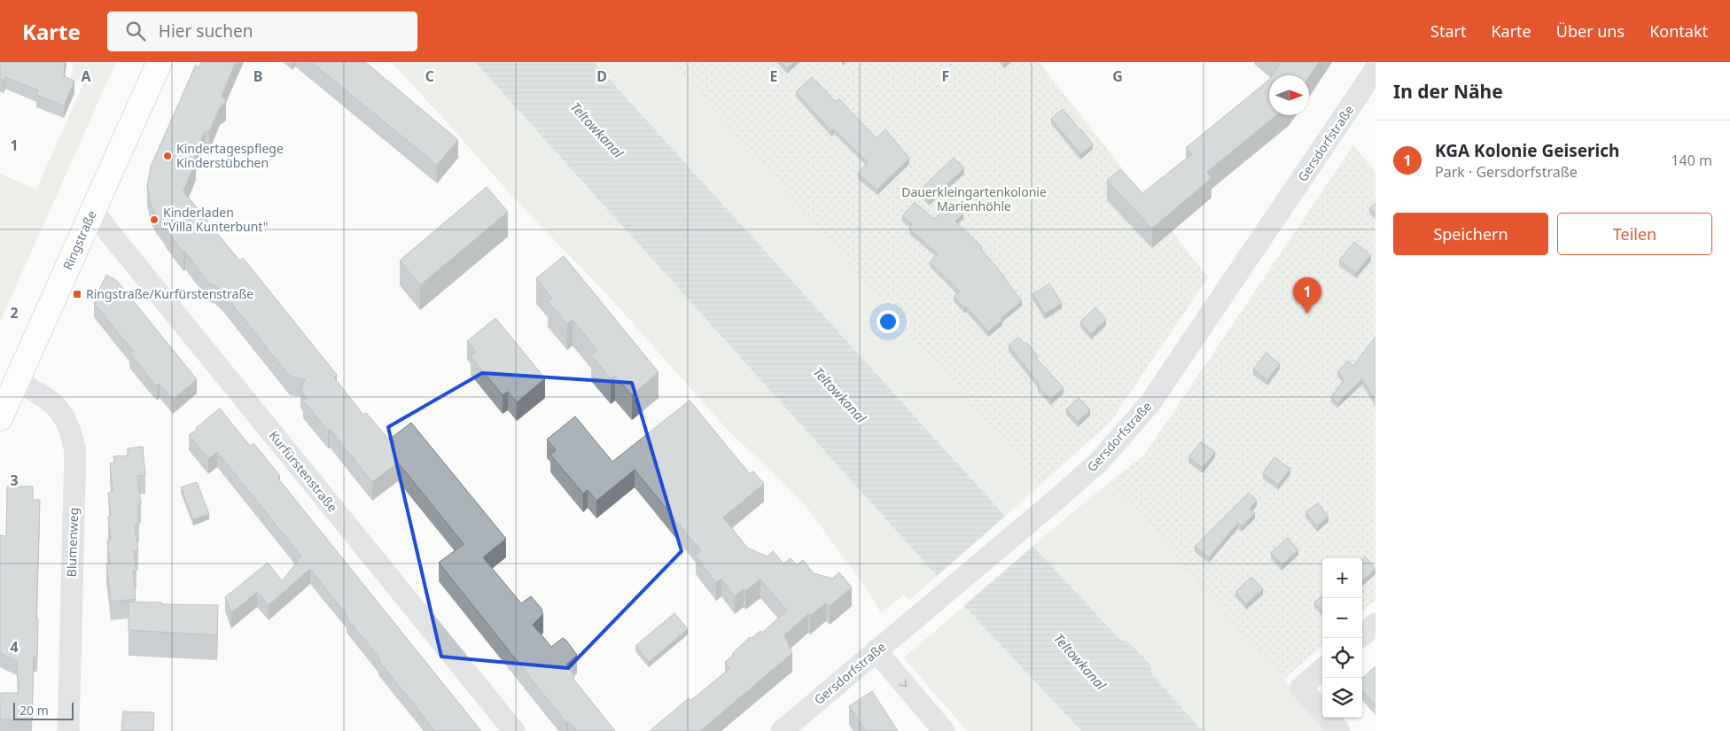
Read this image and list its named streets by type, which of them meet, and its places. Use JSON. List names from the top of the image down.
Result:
{
  "streets": {
    "main road": ["Ringstraße"],
    "street": ["Gersdorfstraße", "Kurfürstenstraße", "Blumenweg"]
  },
  "crossings": [
    ["Ringstraße", "Kurfürstenstraße"],
    ["Ringstraße", "Blumenweg"]
  ],
  "water": ["Teltowkanal"],
  "parks": ["Dauerkleingartenkolonie Marienhöhle"],
  "places": {
    "other": ["Kindertagespflege Kinderstübchen", "Kinderladen \"Villa Kunterbunt\""],
    "transit": ["Ringstraße/Kurfürstenstraße"]
  },
  "scale_bar": "20 m",
  "north": "right",
  "page": {
    "header": "Karte",
    "search": "Hier suchen",
    "nav": [
      "Start",
      "Karte",
      "Über uns",
      "Kontakt"
    ],
    "heading": "In der Nähe",
    "list": [
      {
        "mark": "1",
        "name": "KGA Kolonie Geiserich",
        "note": "Park · Gersdorfstraße",
        "value": "140 m"
      }
    ],
    "buttons": ["Speichern", "Teilen"],
    "pins": "1",
    "map_buttons": ["+", "−"],
    "scale": "20 m"
  },
  "grid": {
    "columns": [
      "A",
      "B",
      "C",
      "D",
      "E",
      "F",
      "G"
    ],
    "rows": [
      "1",
      "2",
      "3",
      "4"
    ]
  }
}
